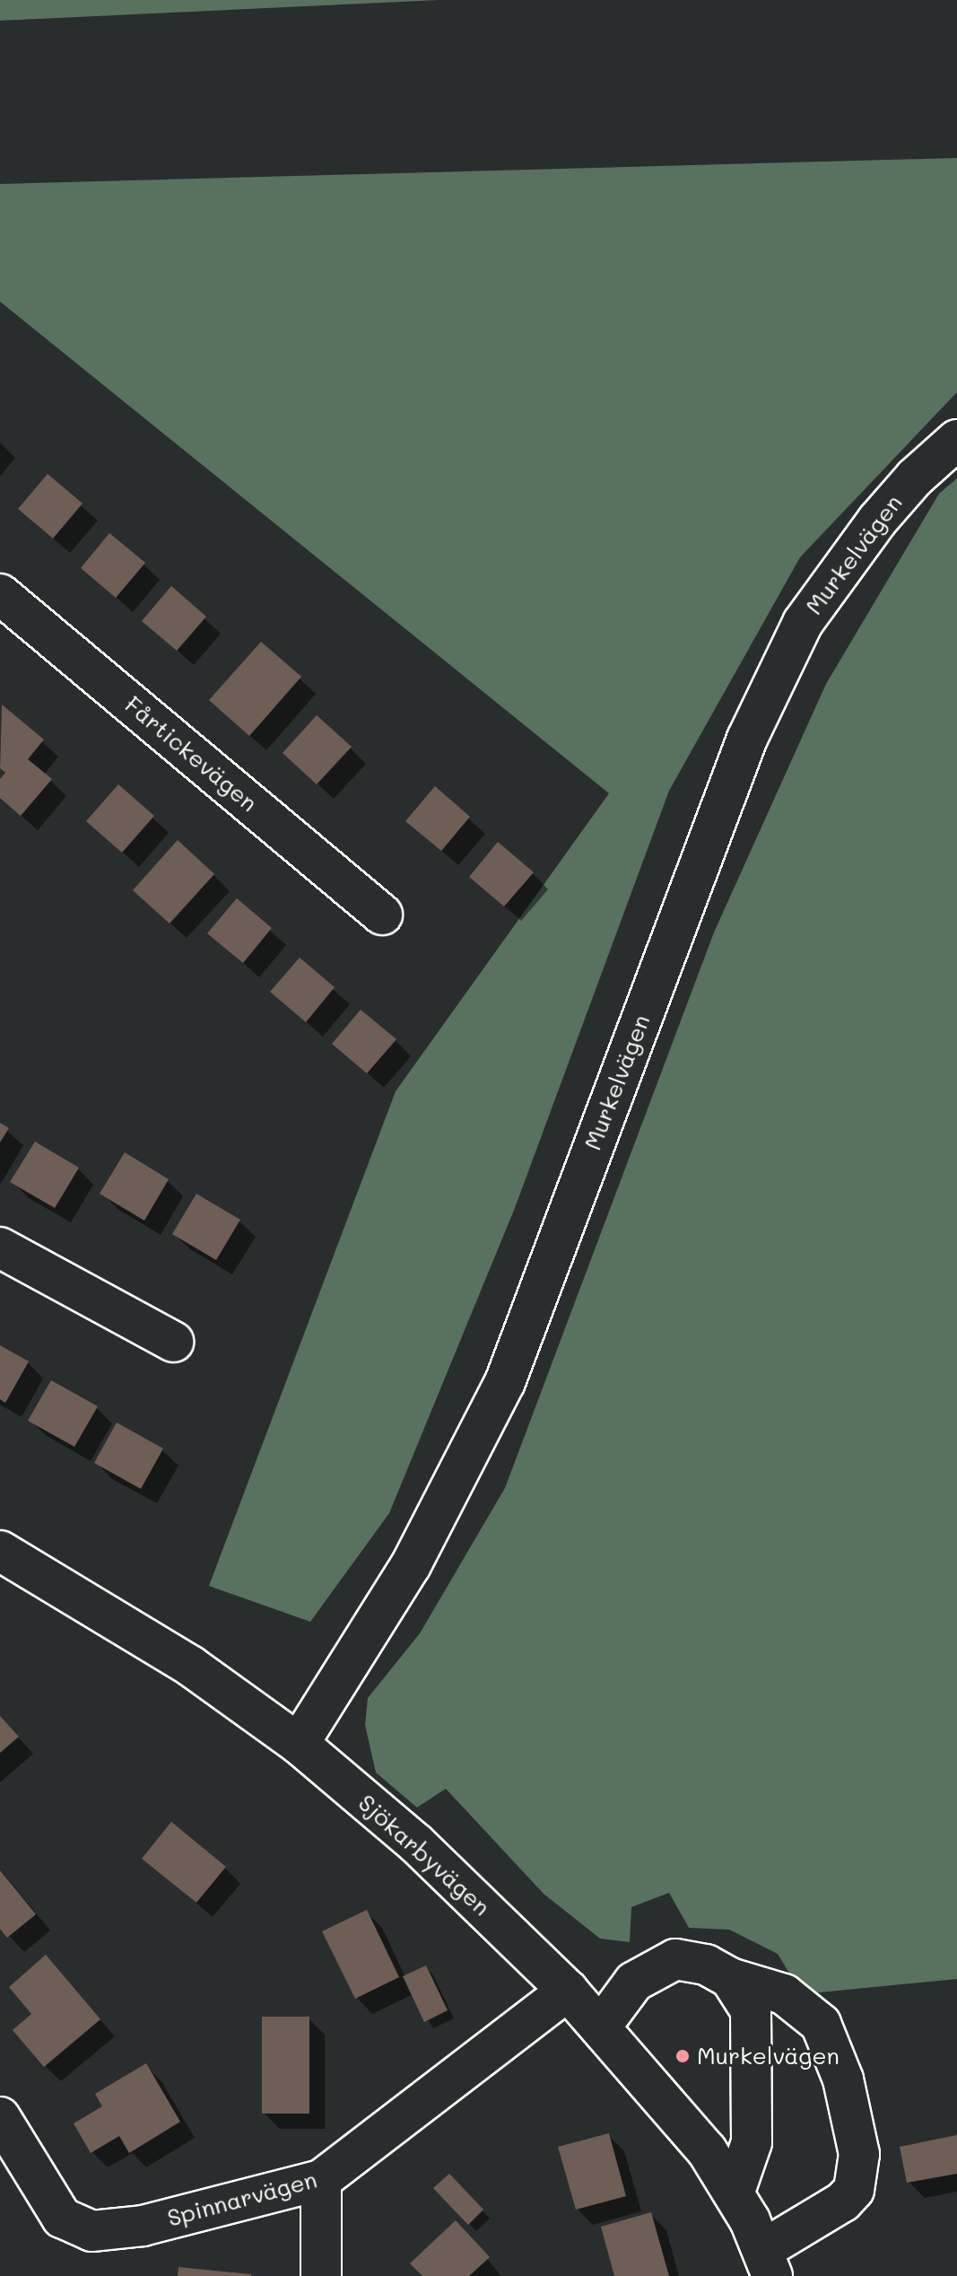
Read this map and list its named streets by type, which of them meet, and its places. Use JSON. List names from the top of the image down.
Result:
{
  "streets": {
    "street": [
      "Murkelvägen",
      "Fårtickevägen",
      "Sjökarbyvägen",
      "Spinnarvägen"
    ]
  },
  "crossings": [
    ["Murkelvägen", "Sjökarbyvägen"],
    ["Sjökarbyvägen", "Spinnarvägen"]
  ],
  "places": ["Murkelvägen"]
}
